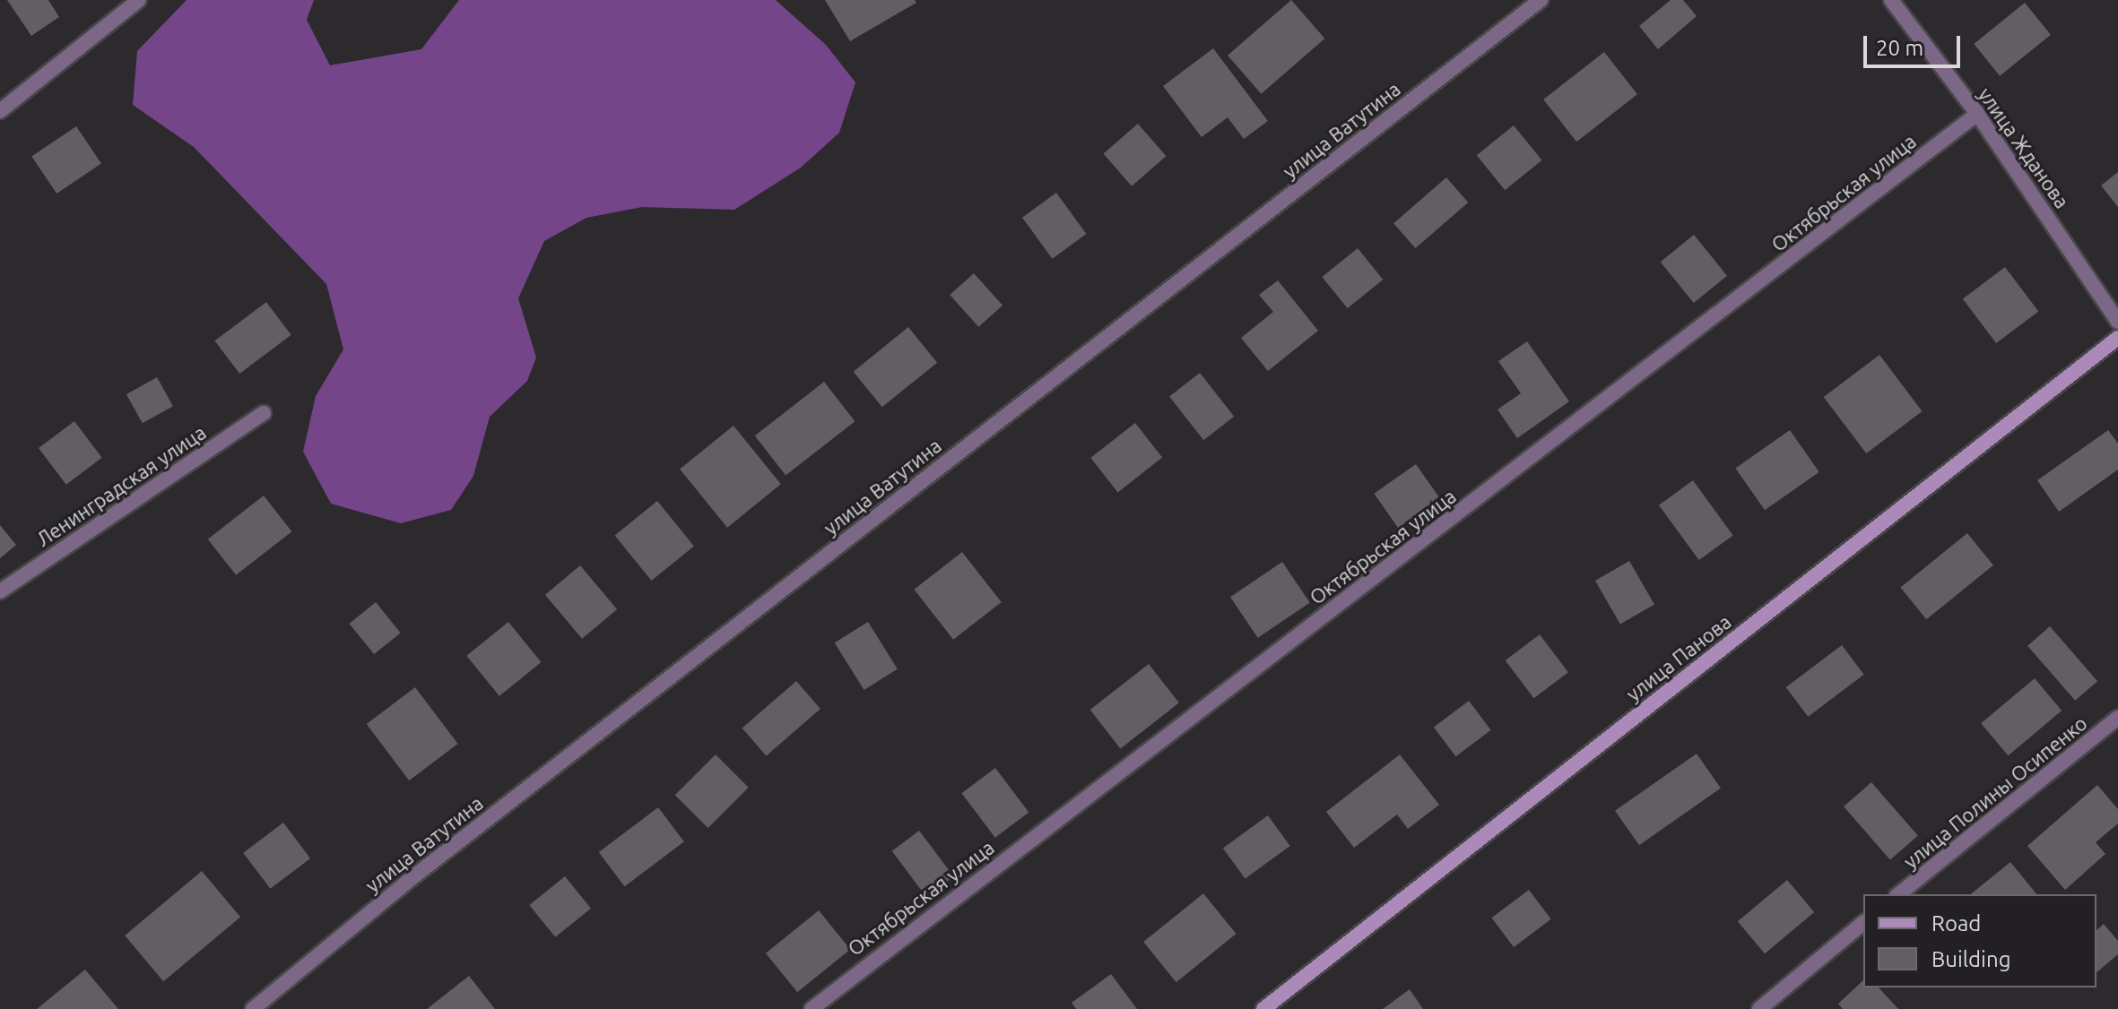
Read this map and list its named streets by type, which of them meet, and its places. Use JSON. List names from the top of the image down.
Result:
{
  "streets": {
    "main road": ["улица Панова"],
    "street": [
      "улица Ватутина",
      "улица Жданова",
      "Октябрьская улица",
      "Ленинградская улица",
      "улица Полины Осипенко"
    ]
  },
  "crossings": [
    ["улица Жданова", "Октябрьская улица"]
  ],
  "legend": ["Road", "Building"],
  "scale_bar": "20 m"
}
